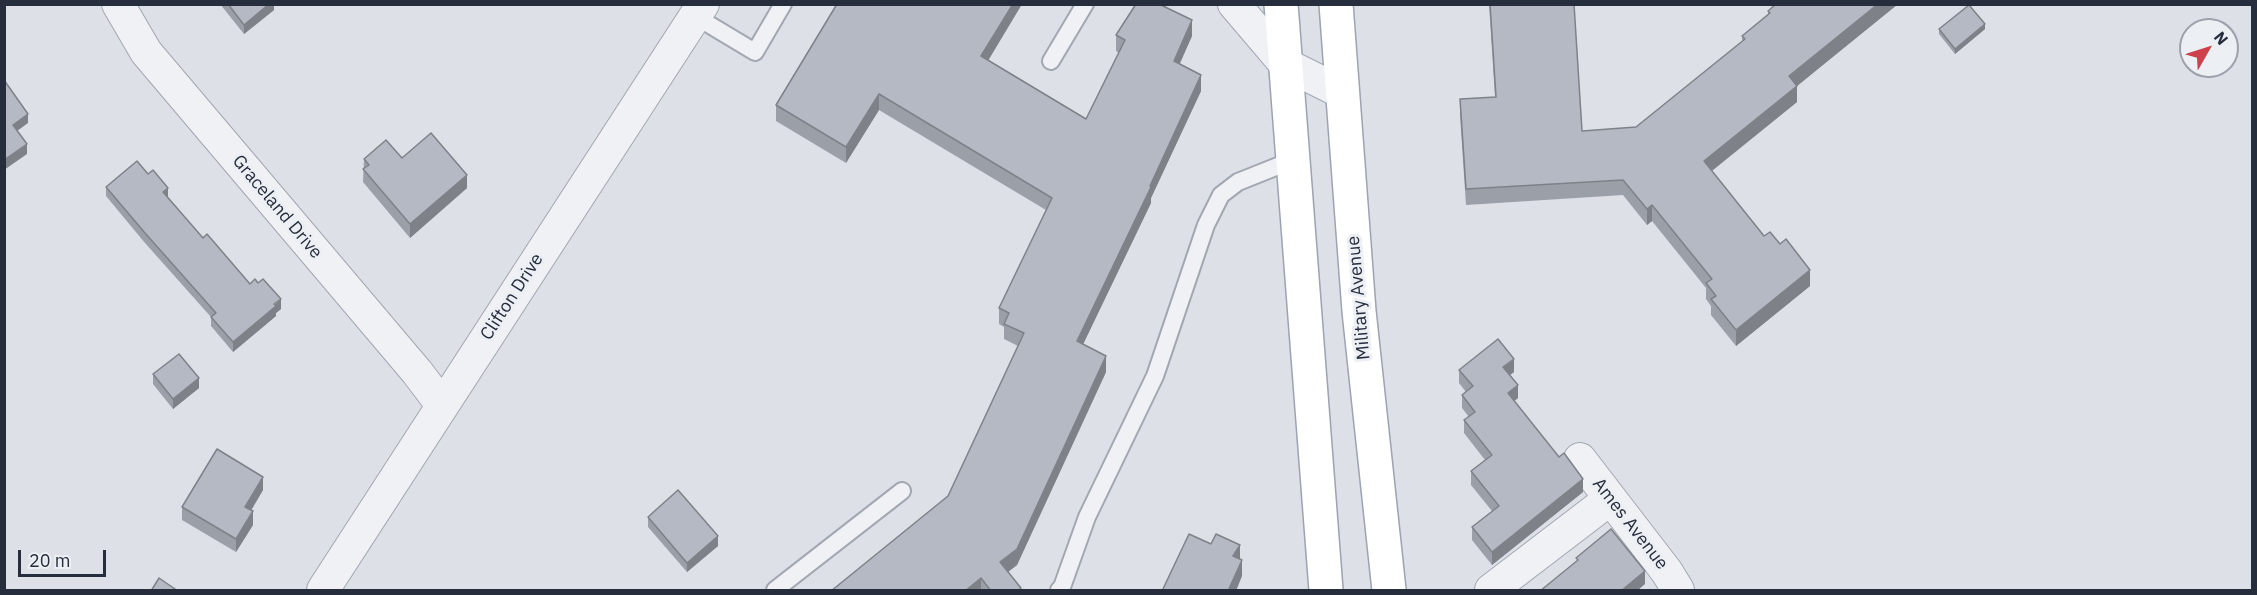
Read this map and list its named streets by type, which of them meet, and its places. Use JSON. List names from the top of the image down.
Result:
{
  "streets": {
    "main road": ["Military Avenue"],
    "street": ["Graceland Drive", "Clifton Drive", "Ames Avenue"]
  },
  "crossings": [
    ["Graceland Drive", "Clifton Drive"]
  ],
  "scale_bar": "20 m",
  "north": "top right"
}
